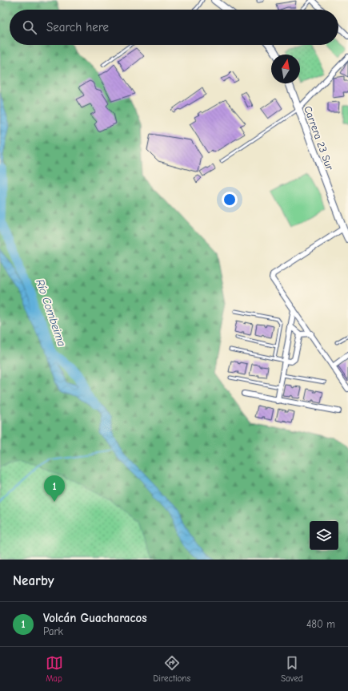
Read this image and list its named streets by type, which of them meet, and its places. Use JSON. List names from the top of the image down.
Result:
{
  "streets": {
    "main road": ["Carrera 23 Sur"]
  },
  "water": ["Río Combeima"],
  "north": "top",
  "page": {
    "search": "Search here",
    "pins": "1",
    "heading": "Nearby",
    "list": [
      {
        "mark": "1",
        "name": "Volcán Guacharacos",
        "note": "Park",
        "value": "480 m"
      }
    ],
    "nav": ["Map", "Directions", "Saved"]
  }
}
